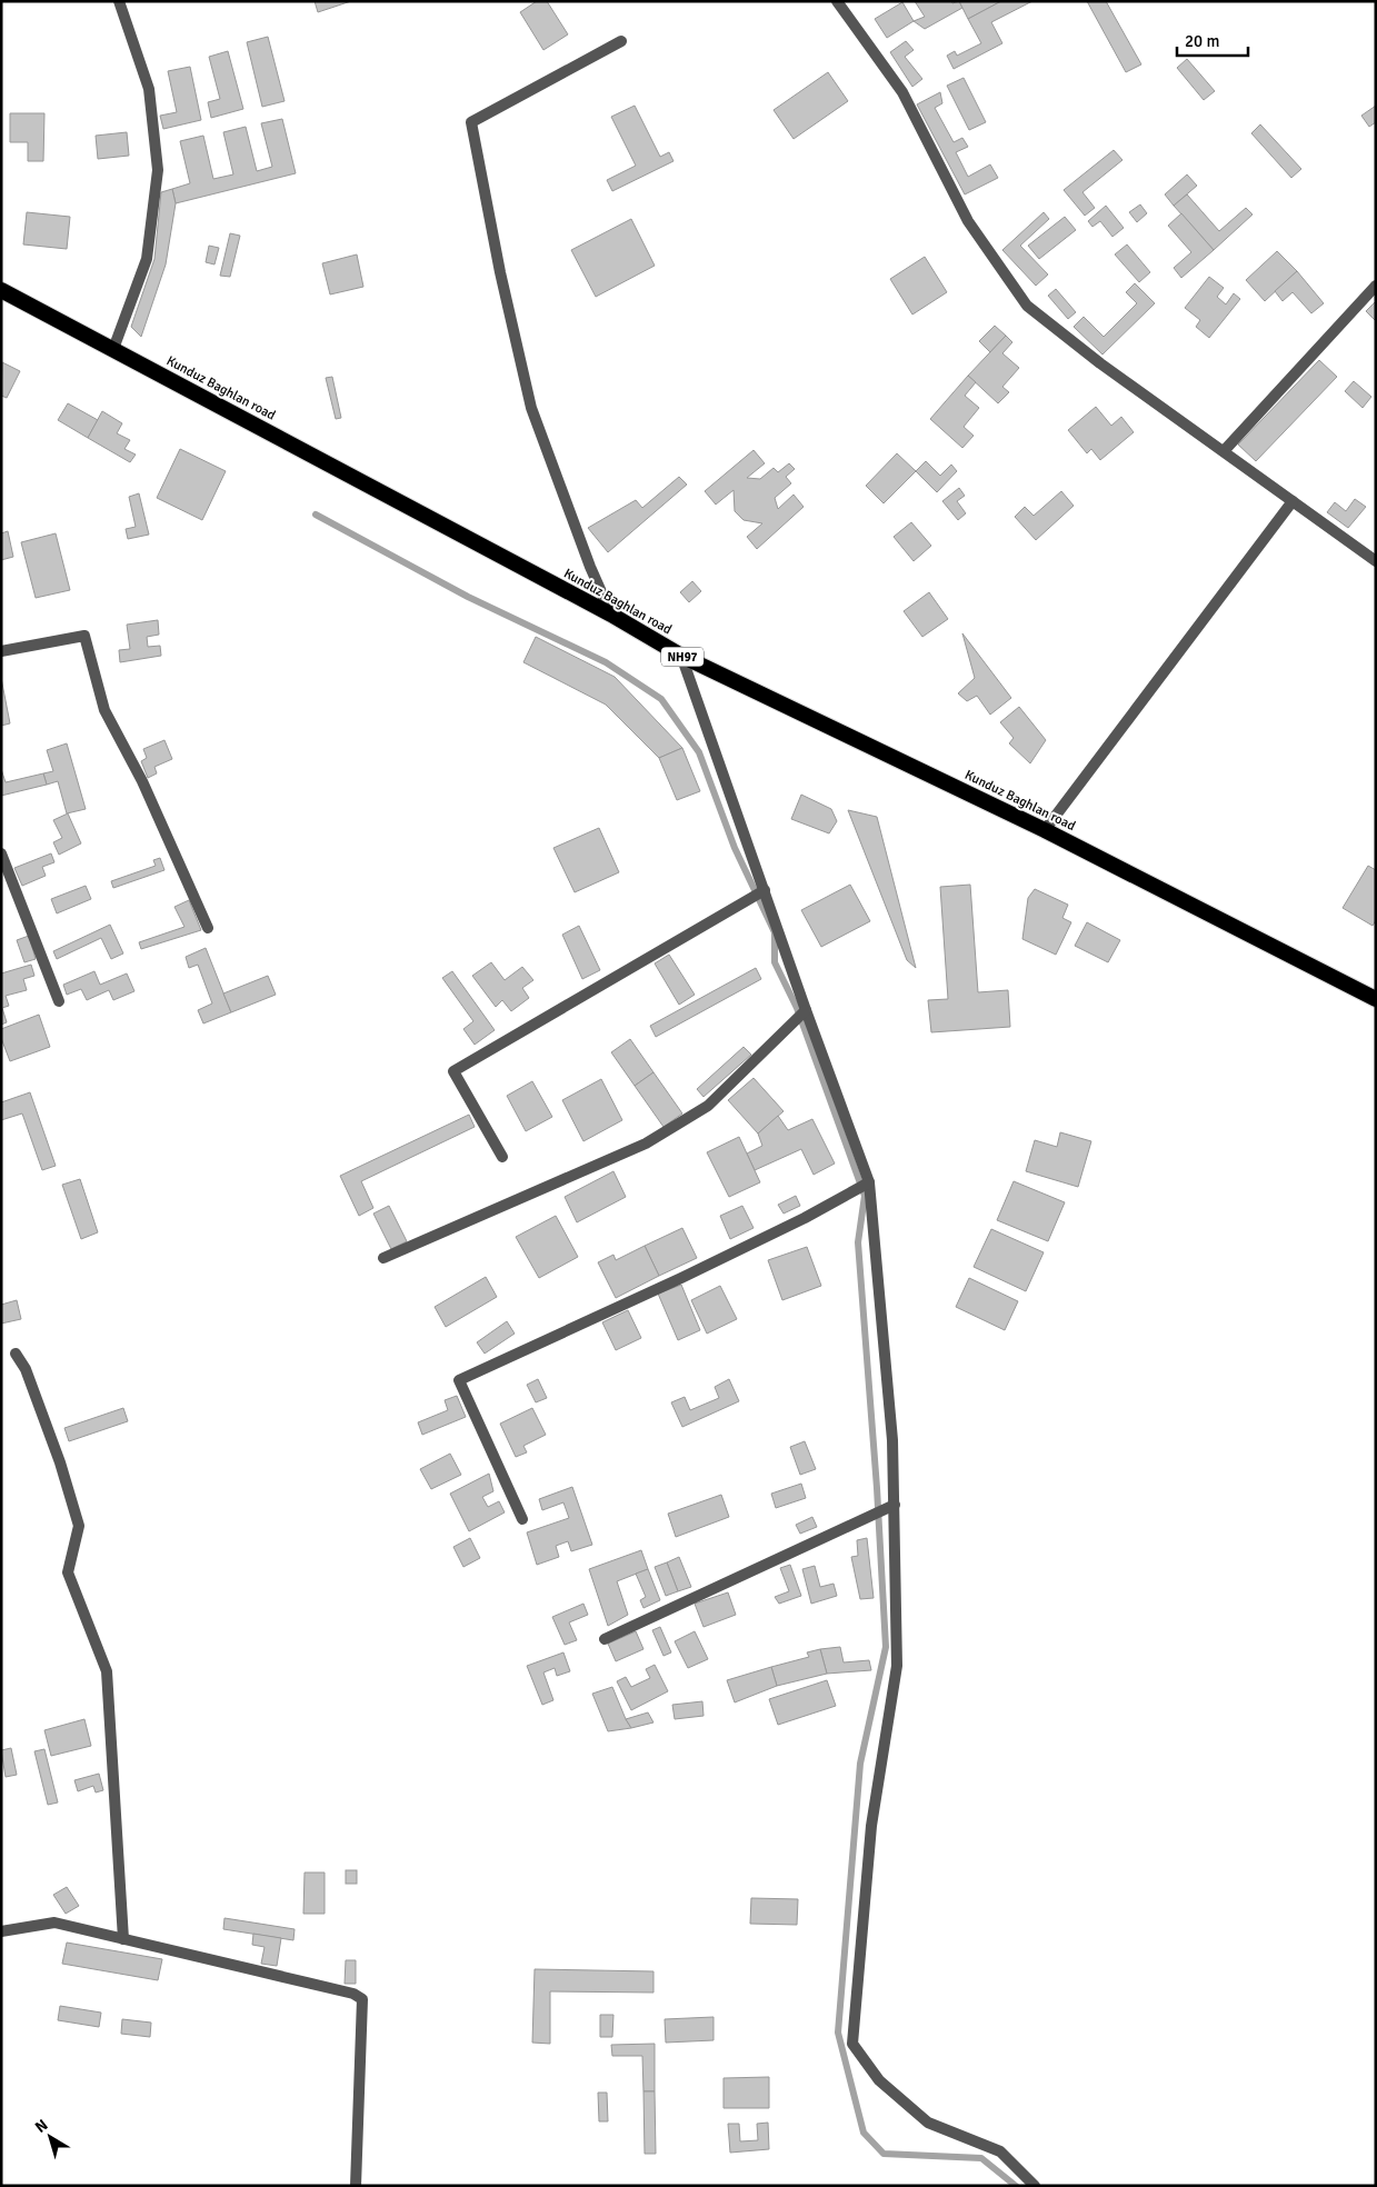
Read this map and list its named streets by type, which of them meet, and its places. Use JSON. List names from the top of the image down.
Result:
{
  "streets": {
    "highway": ["Kunduz Baghlan road", "NH97"]
  },
  "scale_bar": "20 m",
  "north": "top left"
}
